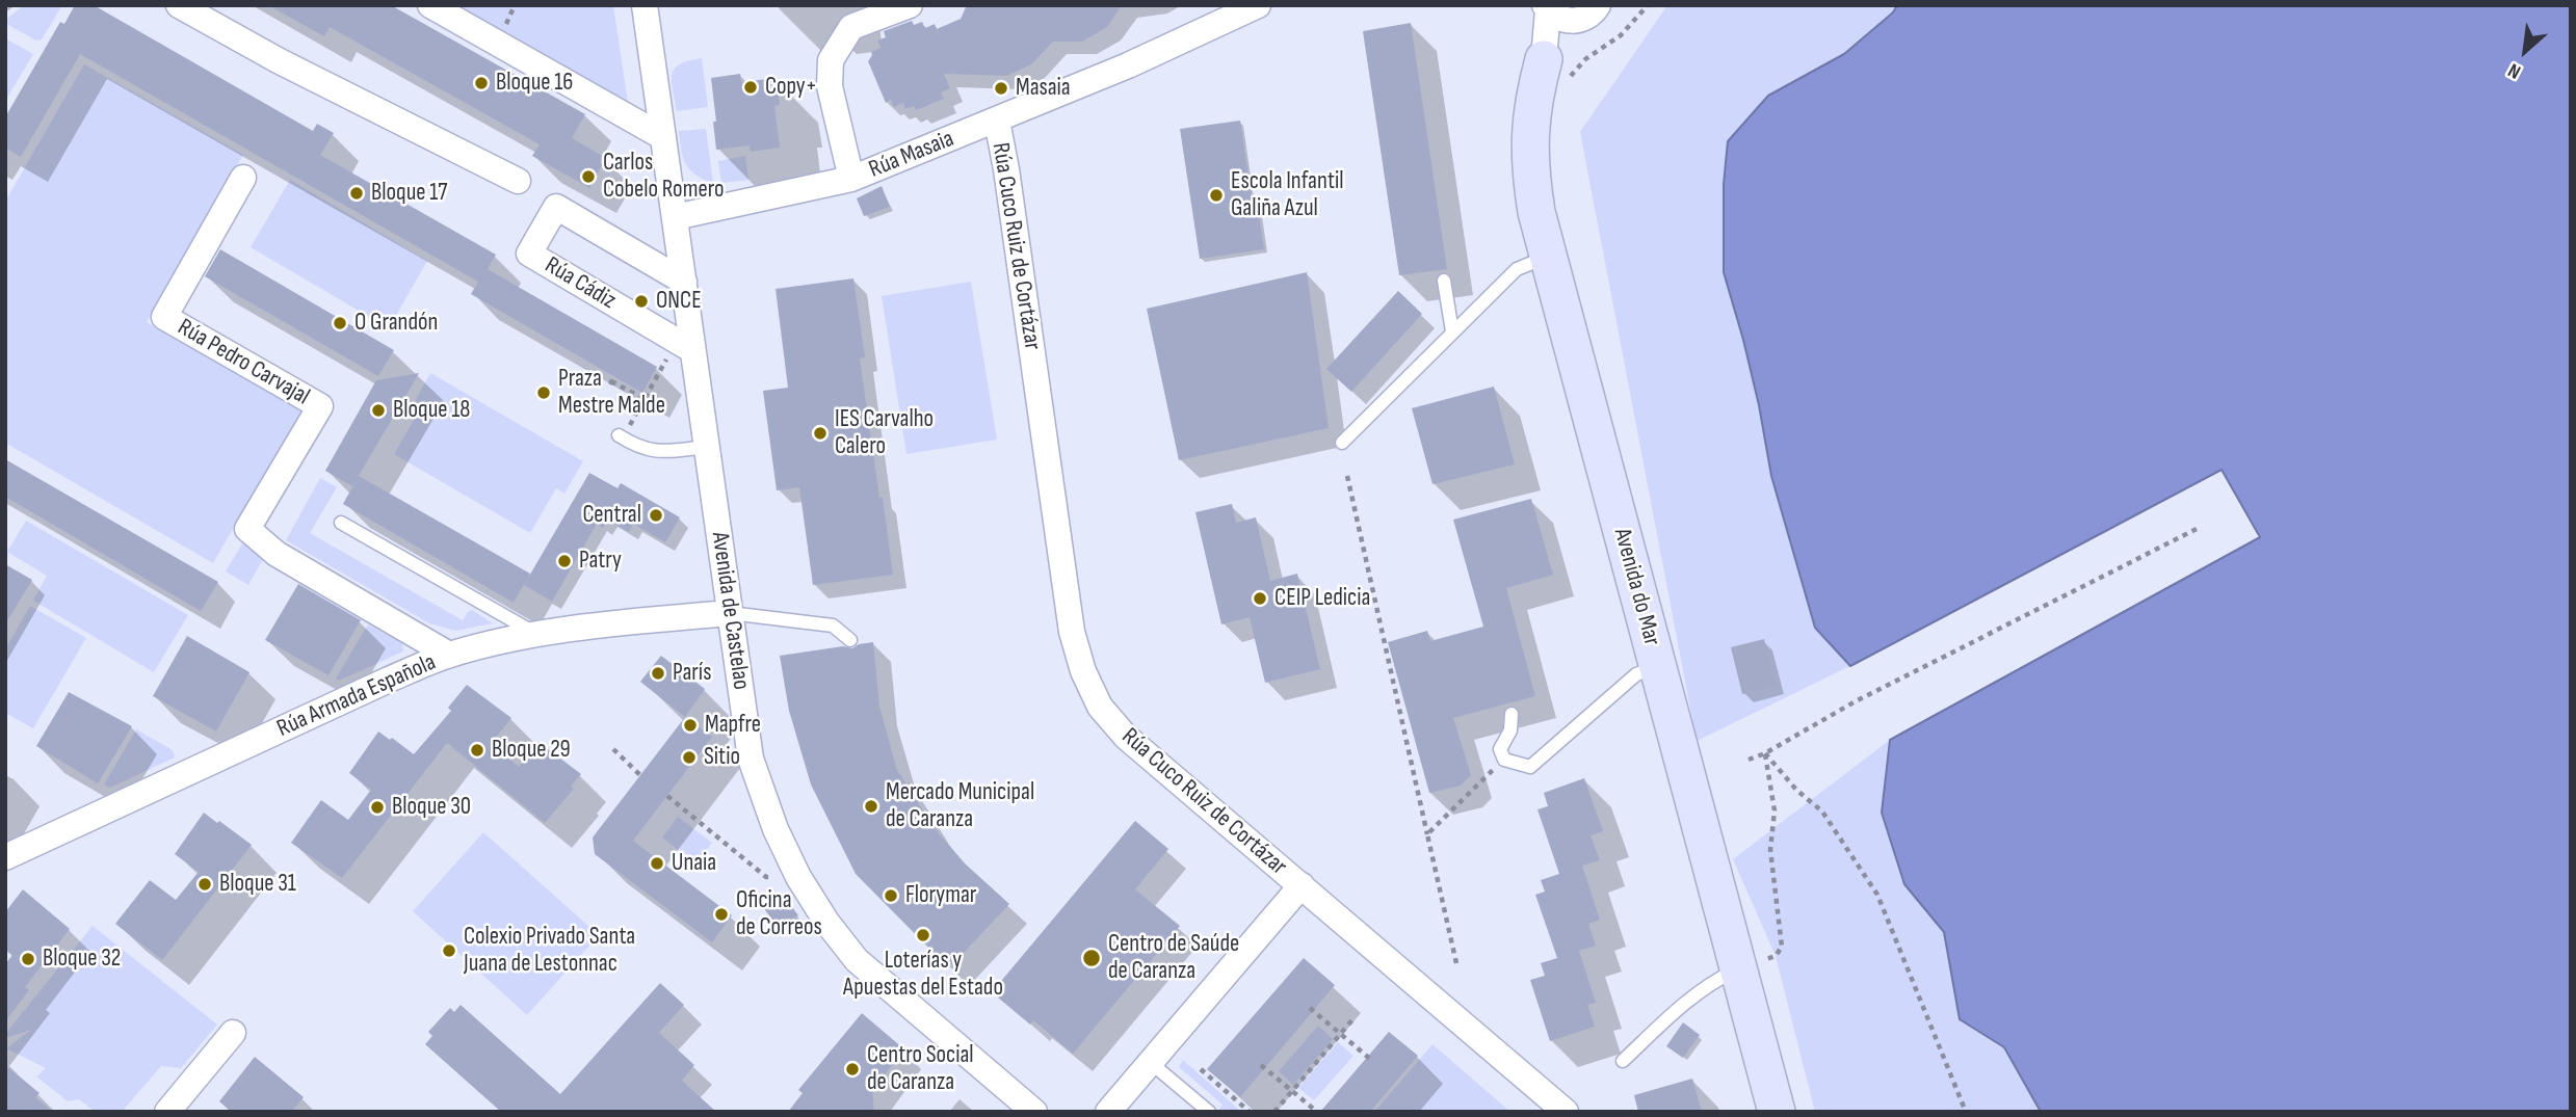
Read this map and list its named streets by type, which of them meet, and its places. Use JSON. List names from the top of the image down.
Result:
{
  "streets": {
    "street": [
      "Rúa Masaia",
      "Rúa Cuco Ruiz de Cortázar",
      "Rúa Cádiz",
      "Rúa Pedro Carvajal",
      "Avenida do Mar",
      "Avenida de Castelao",
      "Rúa Armada Española"
    ]
  },
  "crossings": [
    ["Rúa Masaia", "Rúa Cuco Ruiz de Cortázar"],
    ["Rúa Masaia", "Avenida de Castelao"],
    ["Rúa Cádiz", "Avenida de Castelao"],
    ["Rúa Pedro Carvajal", "Rúa Armada Española"],
    ["Avenida de Castelao", "Rúa Armada Española"]
  ],
  "places": [
    "Bloque 16",
    "Copy+",
    "Masaia",
    "Carlos Cobelo Romero",
    "Bloque 17",
    "Escola Infantil Galiña Azul",
    "ONCE",
    "O Grandón",
    "Praza Mestre Malde",
    "Bloque 18",
    "IES Carvalho Calero",
    "Central",
    "Patry",
    "CEIP Ledicia",
    "París",
    "Mapfre",
    "Bloque 29",
    "Sitio",
    "Mercado Municipal de Caranza",
    "Bloque 30",
    "Unaia",
    "Bloque 31",
    "Florymar",
    "Oficina de Correos",
    "Loterías y Apuestas del Estado",
    "Colexio Privado Santa Juana de Lestonnac",
    "Centro de Saúde de Caranza",
    "Bloque 32",
    "Centro Social de Caranza"
  ],
  "north": "bottom left"
}
